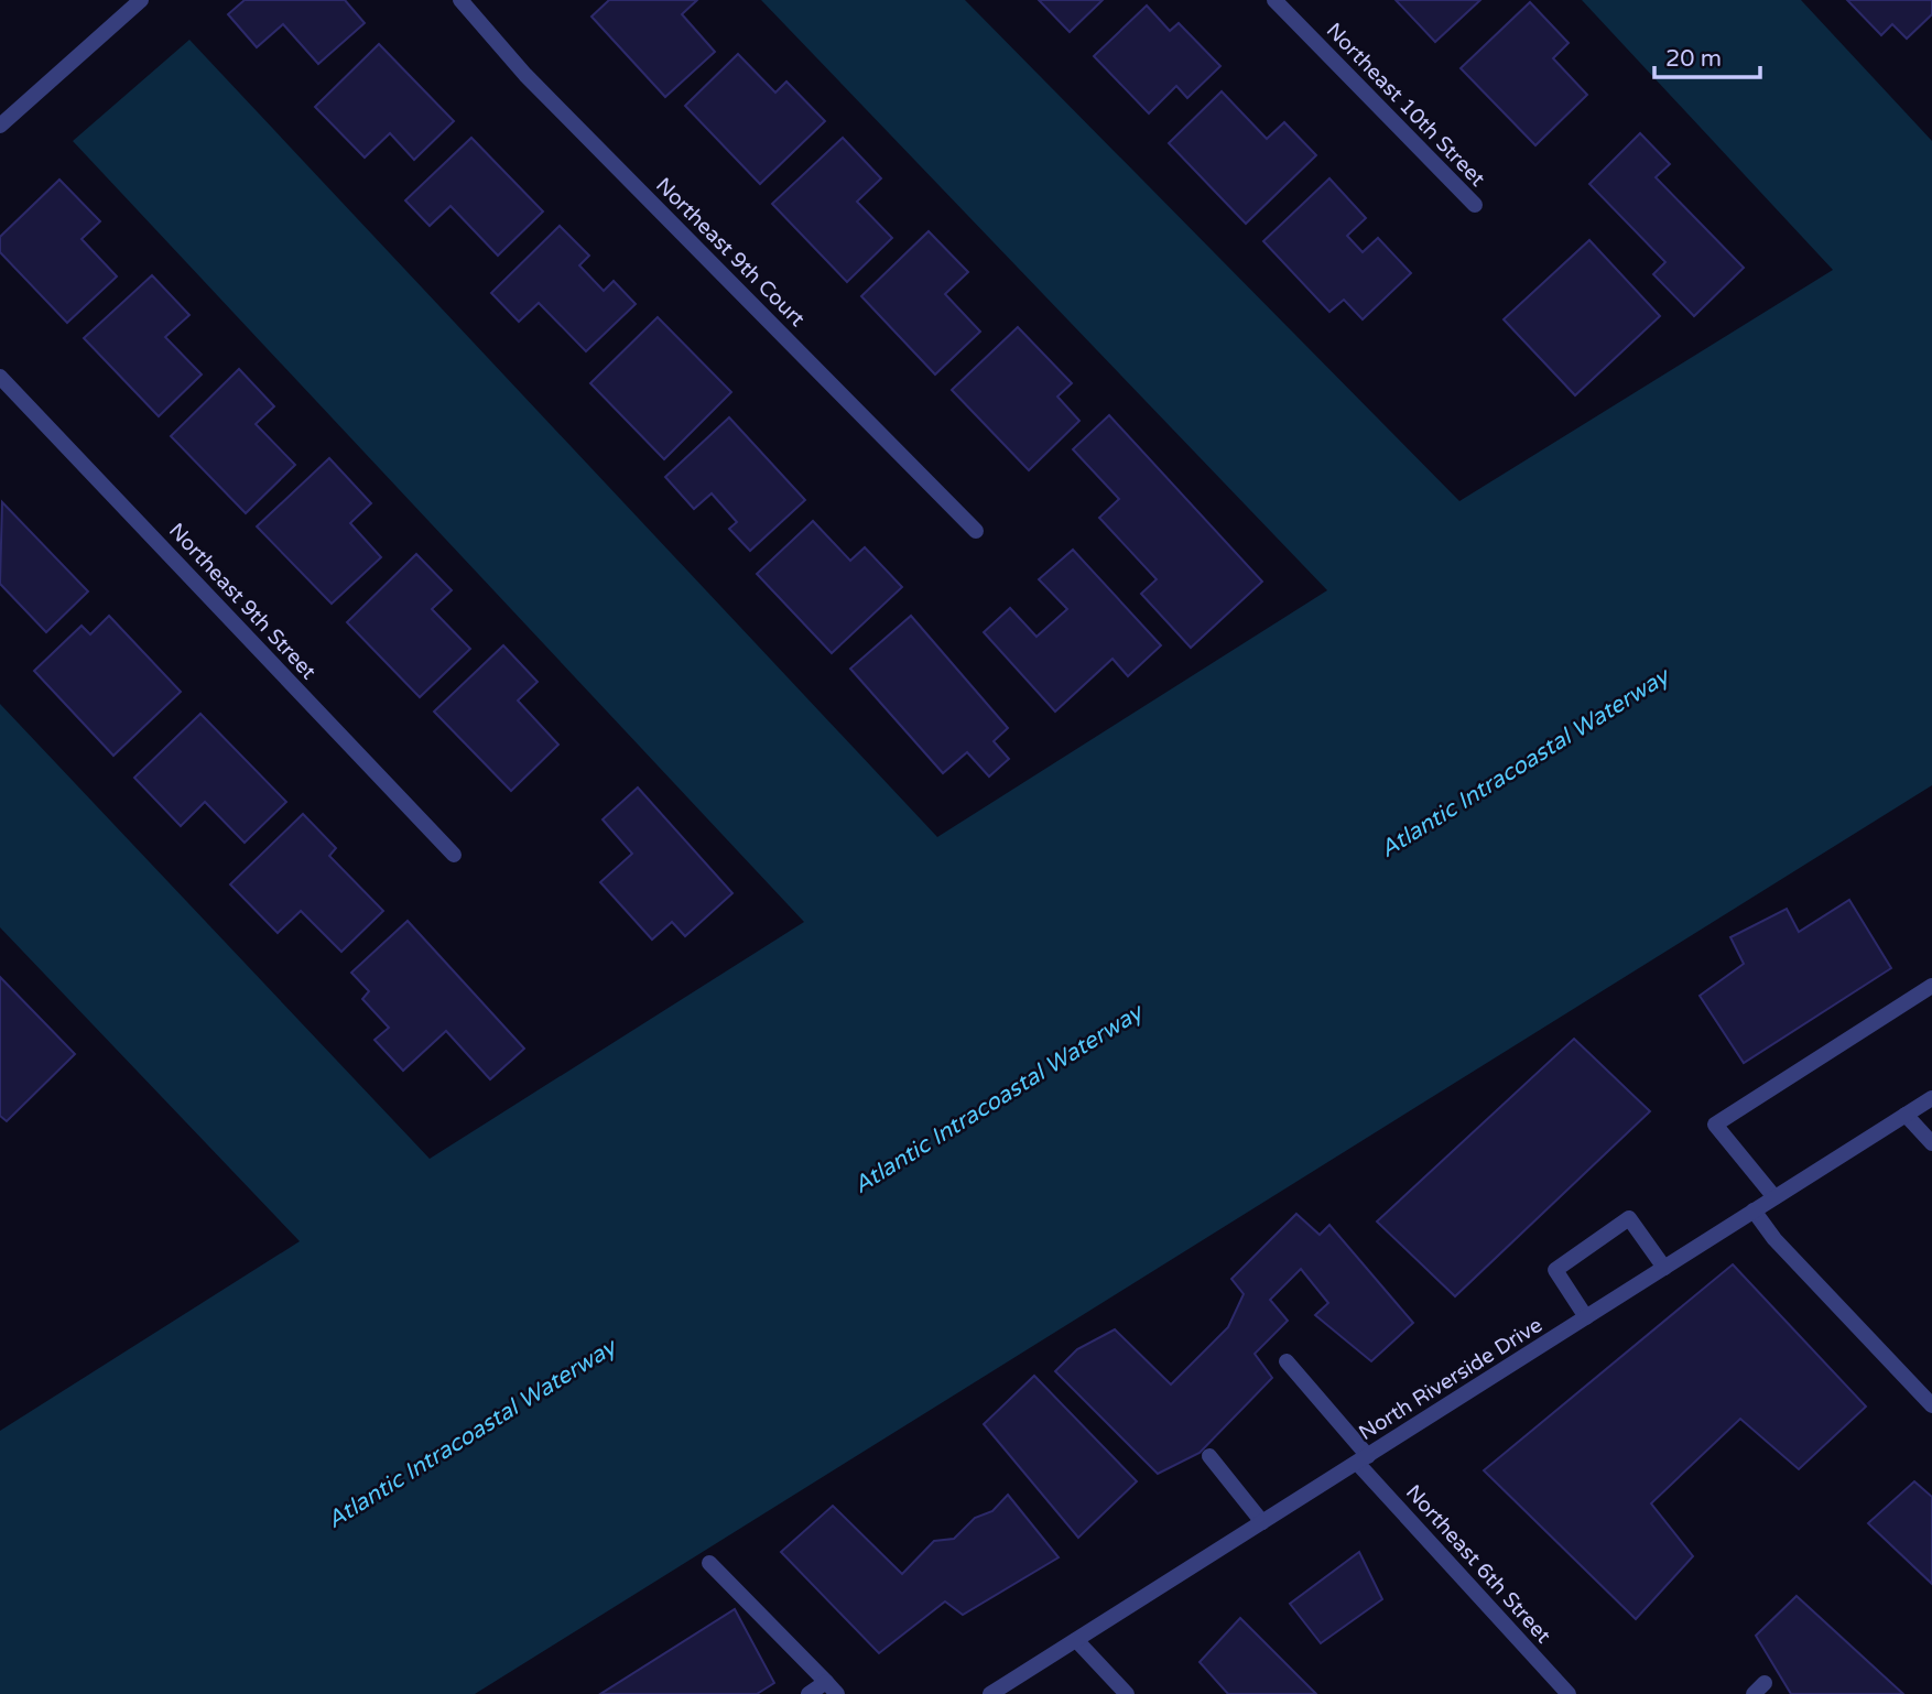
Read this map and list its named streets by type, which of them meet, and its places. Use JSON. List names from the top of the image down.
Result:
{
  "streets": {
    "street": [
      "Northeast 10th Street",
      "Northeast 9th Court",
      "Northeast 9th Street",
      "North Riverside Drive",
      "Northeast 6th Street"
    ]
  },
  "crossings": [
    ["North Riverside Drive", "Northeast 6th Street"]
  ],
  "water": ["Atlantic Intracoastal Waterway"],
  "scale_bar": "20 m"
}
